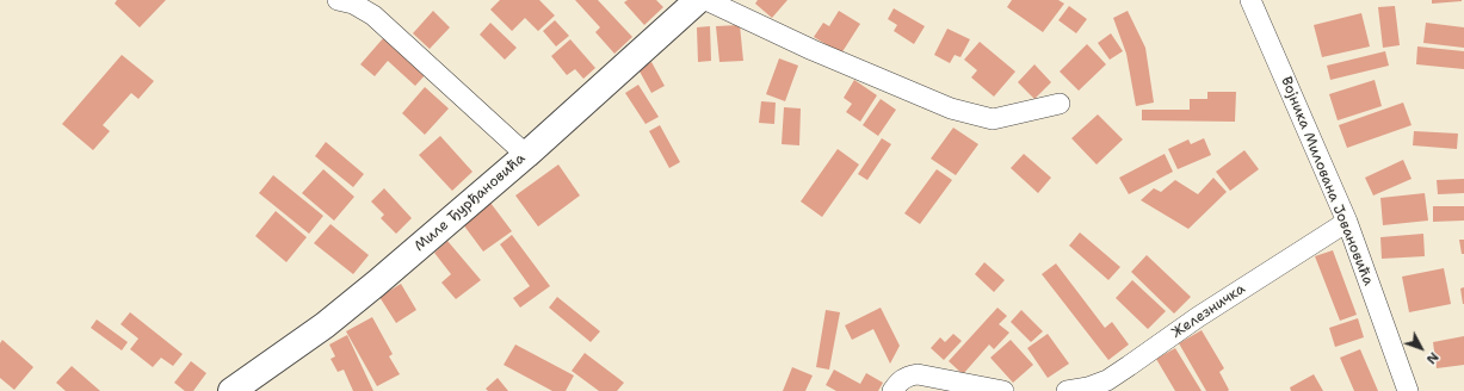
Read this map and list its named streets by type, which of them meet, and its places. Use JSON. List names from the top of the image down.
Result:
{
  "streets": {
    "street": ["Војника Милована Јовановића", "Миле Ђурђановића", "Железничка"]
  },
  "crossings": [
    ["Војника Милована Јовановића", "Железничка"]
  ],
  "north": "bottom right"
}
